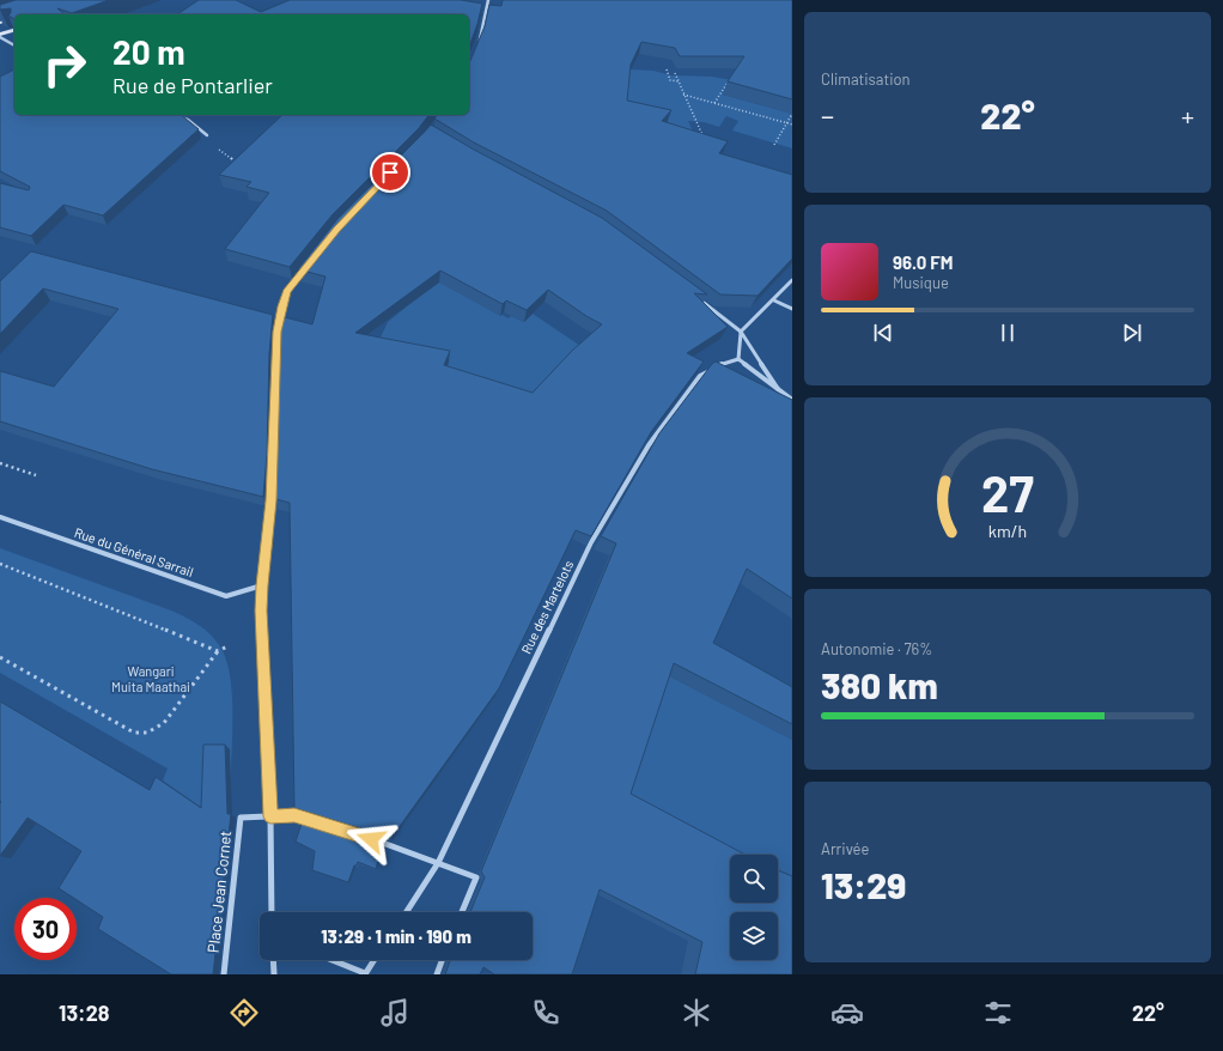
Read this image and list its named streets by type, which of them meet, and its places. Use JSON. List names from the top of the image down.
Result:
{
  "streets": {
    "street": ["Rue du Général Sarrail", "Rue des Martelots", "Place Jean Cornet"]
  },
  "crossings": [
    ["Rue des Martelots", "Place Jean Cornet"]
  ],
  "parks": ["Wangari Muita Maathai"],
  "page": {
    "tile": [
      "Climatisation",
      ["Autonomie · 76%", "380 km"],
      ["Arrivée", "13:29"]
    ],
    "turn": ["20 m", "Rue de Pontarlier"],
    "heat": ["−", "22°", "+"],
    "song": ["96.0 FM", "Musique"],
    "limit": "30",
    "trip": "13:29 · 1 min · 190 m",
    "tabs": ["13:28", "22°"],
    "gauge": ["27", "km/h"]
  }
}
